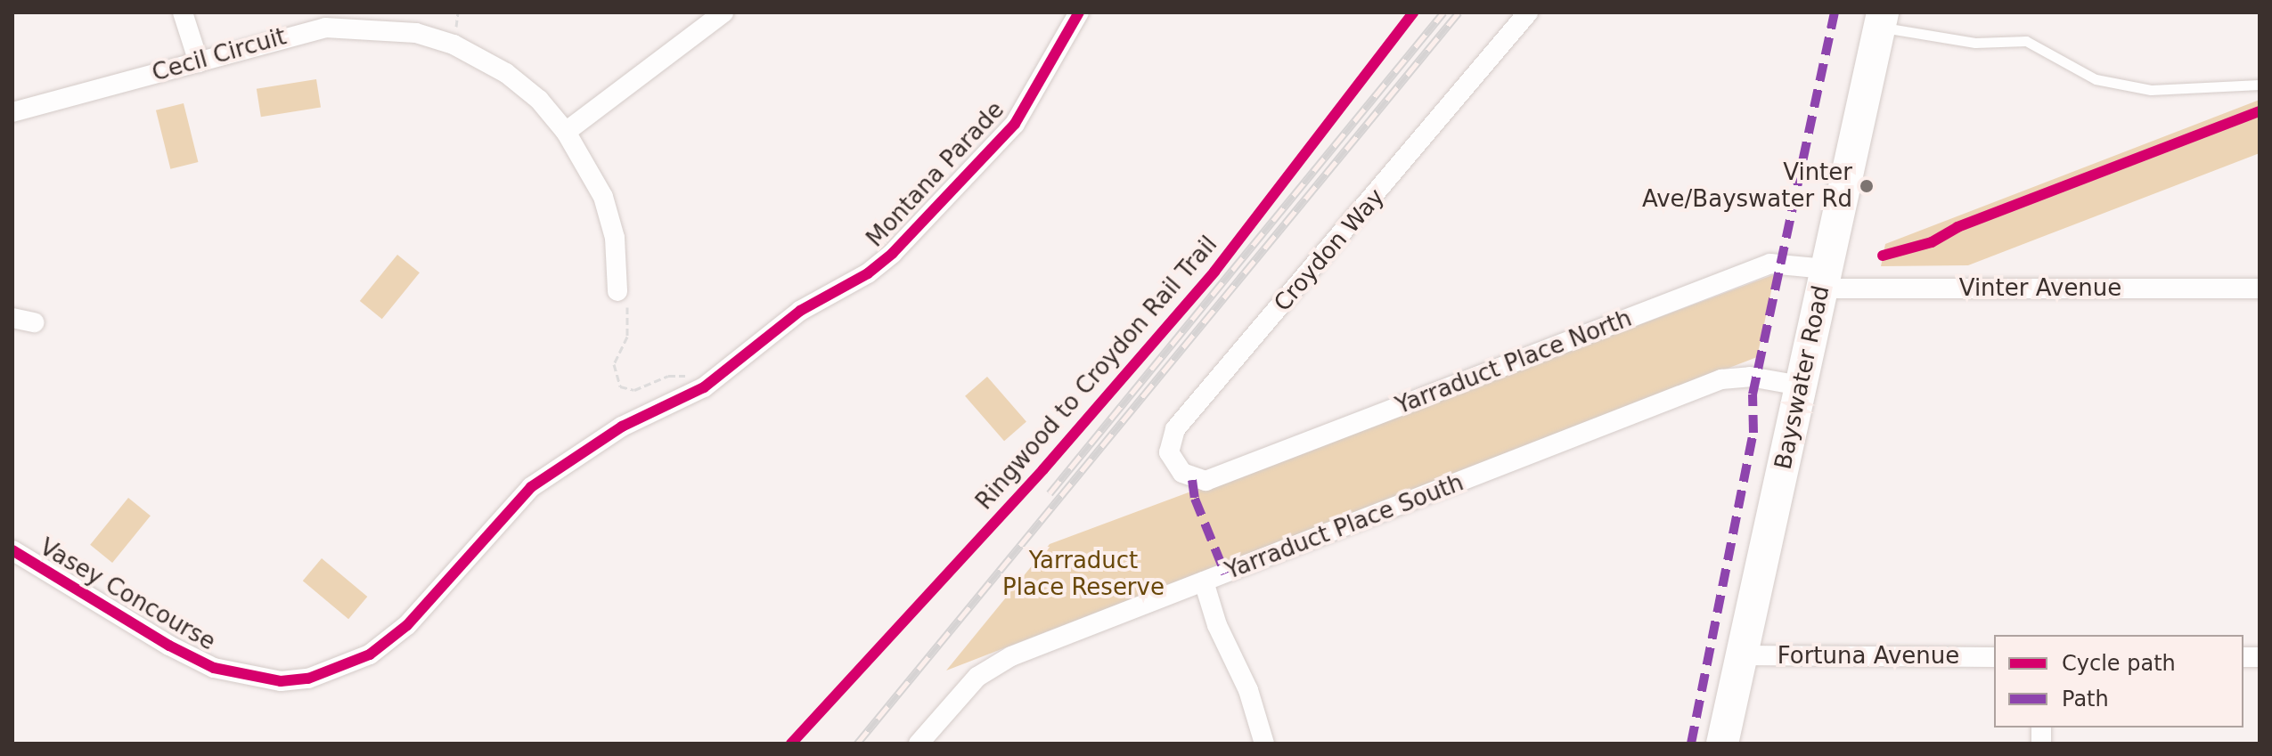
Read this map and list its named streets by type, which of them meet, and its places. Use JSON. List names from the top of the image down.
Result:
{
  "streets": {
    "main road": ["Bayswater Road"],
    "street": [
      "Cecil Circuit",
      "Montana Parade",
      "Croydon Way",
      "Vinter Avenue",
      "Yarraduct Place North",
      "Yarraduct Place South",
      "Vasey Concourse",
      "Fortuna Avenue"
    ],
    "cycle path": ["Ringwood to Croydon Rail Trail"]
  },
  "crossings": [
    ["Montana Parade", "Vasey Concourse"],
    ["Croydon Way", "Yarraduct Place North"],
    ["Vinter Avenue", "Yarraduct Place North"],
    ["Vinter Avenue", "Bayswater Road"],
    ["Yarraduct Place North", "Bayswater Road"],
    ["Bayswater Road", "Yarraduct Place South"],
    ["Bayswater Road", "Fortuna Avenue"]
  ],
  "parks": ["Yarraduct Place Reserve"],
  "places": ["Vinter Ave/Bayswater Rd"],
  "legend": ["Cycle path", "Path"]
}
